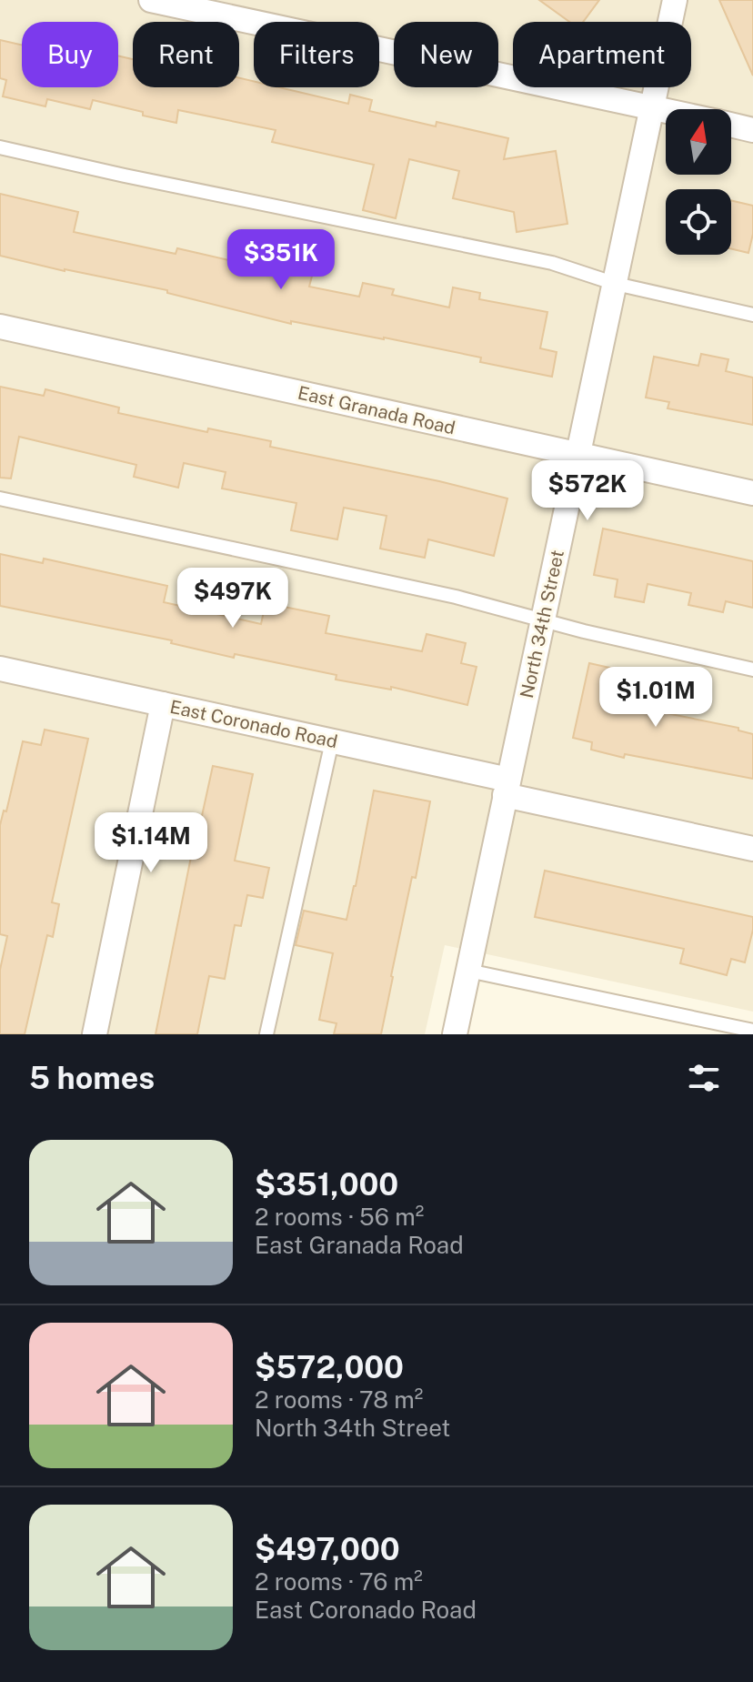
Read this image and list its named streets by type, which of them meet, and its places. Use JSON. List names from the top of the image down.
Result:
{
  "streets": {
    "street": ["East Granada Road", "North 34th Street", "East Coronado Road"]
  },
  "crossings": [
    ["East Granada Road", "North 34th Street"],
    ["North 34th Street", "East Coronado Road"]
  ],
  "north": "top",
  "page": {
    "chip": [
      "Buy",
      "Rent",
      "Filters",
      "New",
      "Apartment"
    ],
    "price": [
      "$351K",
      "$572K",
      "$497K",
      "$1.01M",
      "$1.14M"
    ],
    "heading": "5 homes",
    "list": [
      {
        "name": "$351,000",
        "note": "2 rooms · 56 m² · East Granada Road"
      },
      {
        "name": "$572,000",
        "note": "2 rooms · 78 m² · North 34th Street"
      },
      {
        "name": "$497,000",
        "note": "2 rooms · 76 m² · East Coronado Road"
      }
    ]
  }
}
